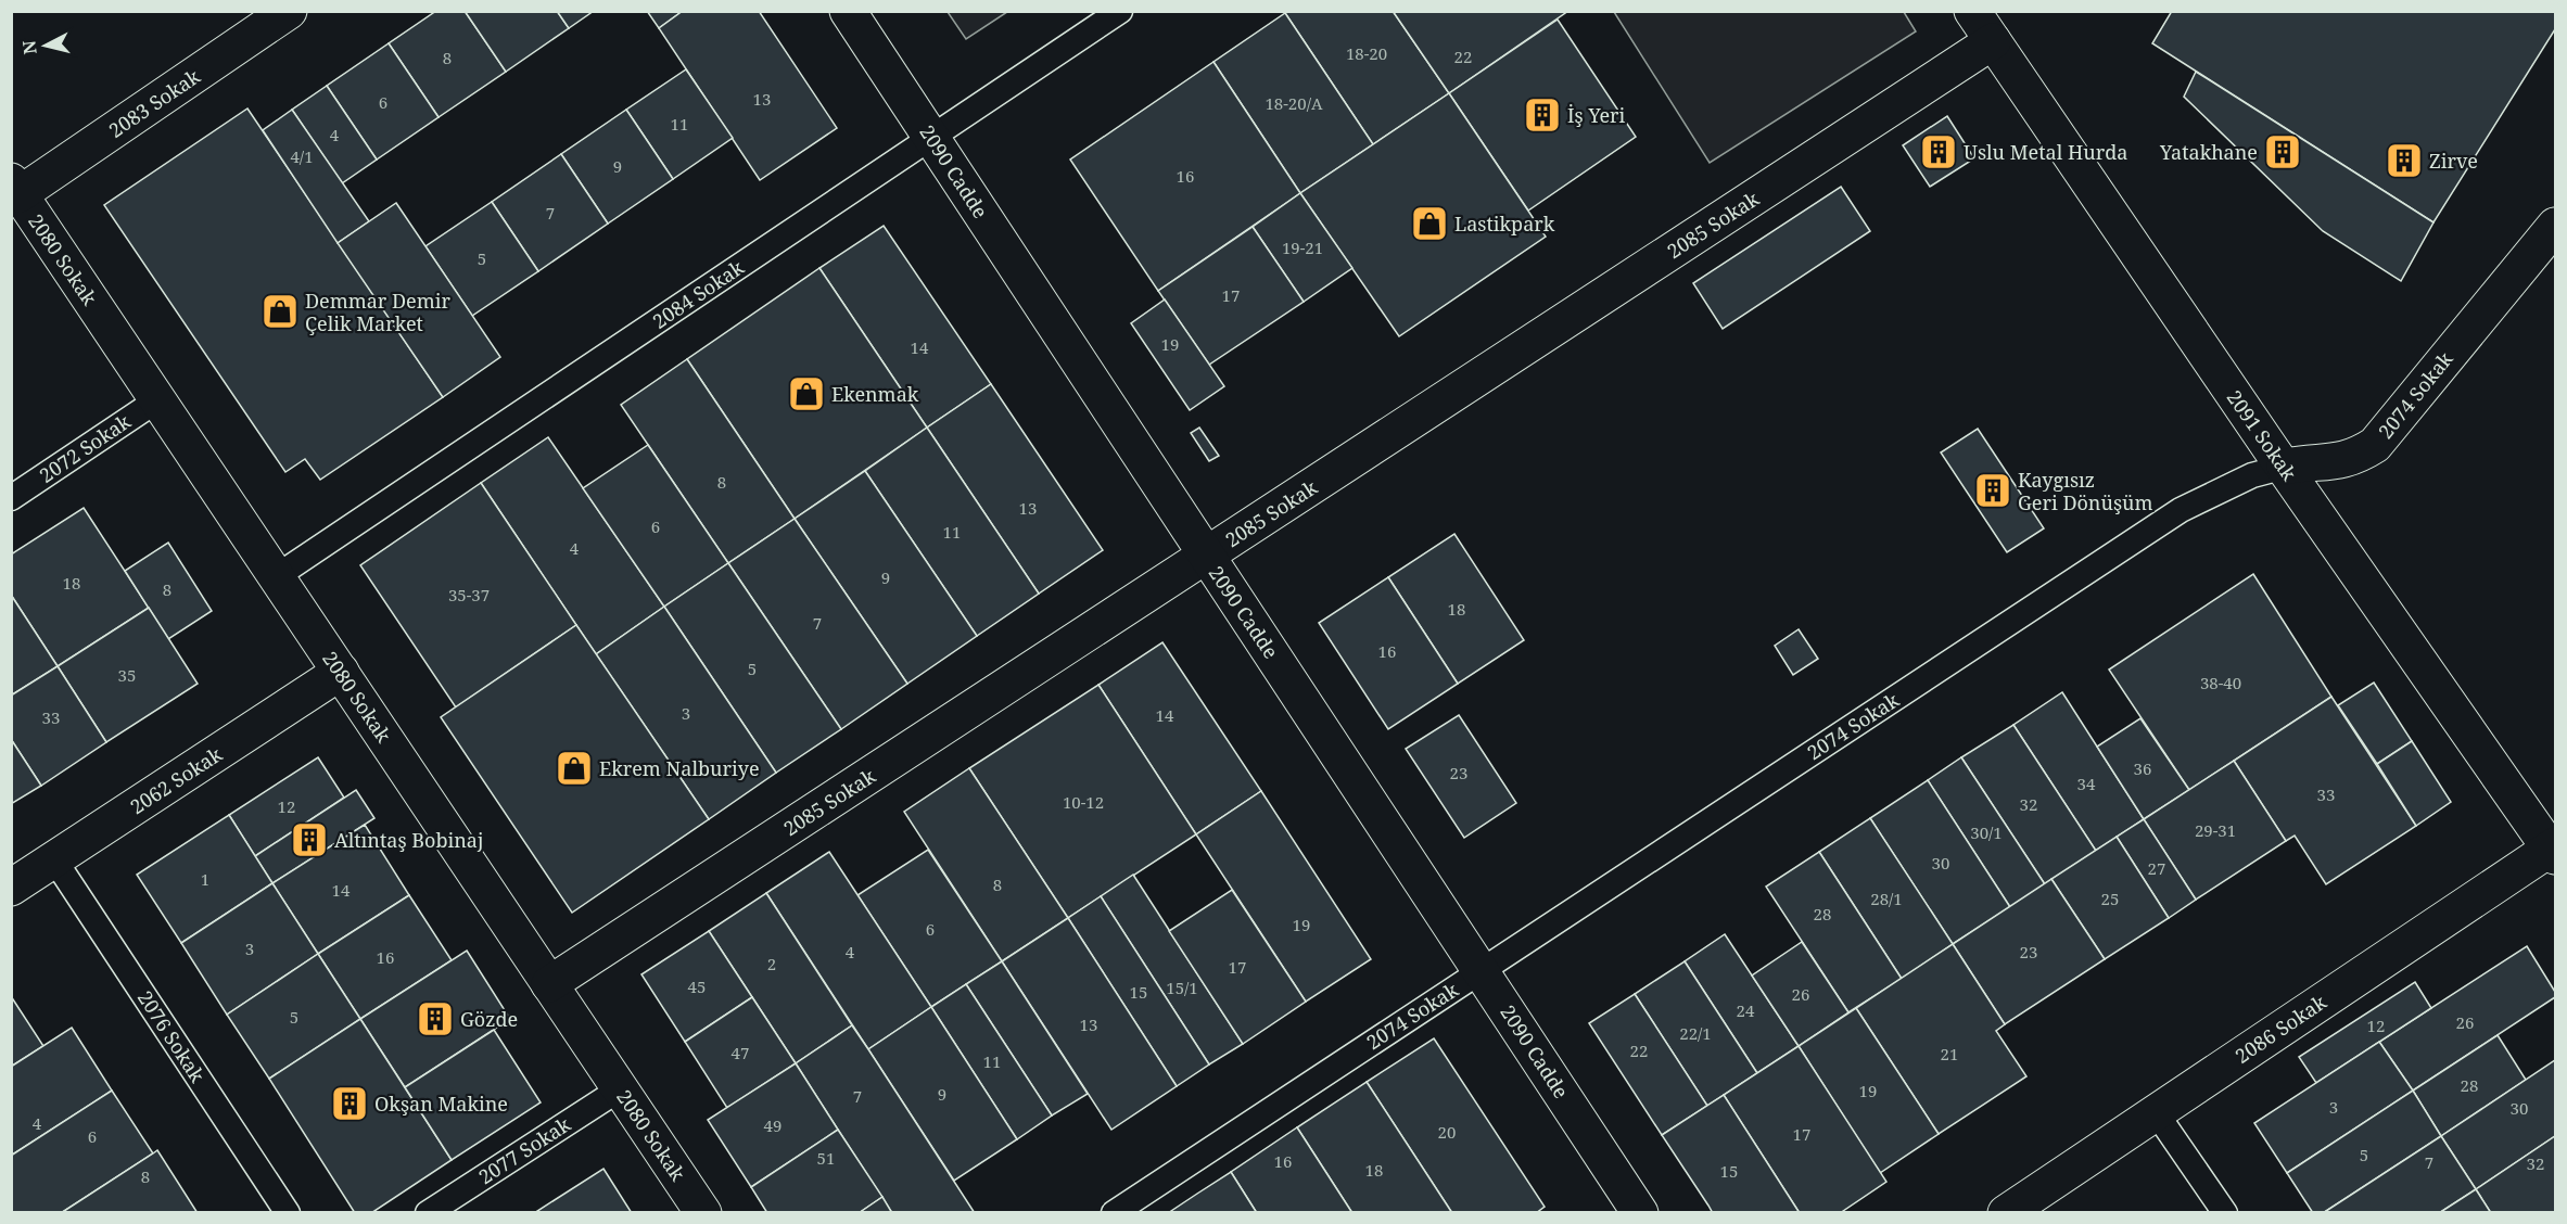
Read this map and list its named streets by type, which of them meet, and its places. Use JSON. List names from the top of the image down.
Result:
{
  "streets": {
    "street": [
      "2083 Sokak",
      "2090 Cadde",
      "2085 Sokak",
      "2080 Sokak",
      "2074 Sokak",
      "2091 Sokak",
      "2062 Sokak",
      "2086 Sokak"
    ],
    "lane": [
      "2084 Sokak",
      "2072 Sokak",
      "2076 Sokak",
      "2077 Sokak"
    ]
  },
  "crossings": [
    ["2083 Sokak", "2080 Sokak"],
    ["2090 Cadde", "2085 Sokak"],
    ["2090 Cadde", "2084 Sokak"],
    ["2090 Cadde", "2074 Sokak"],
    ["2085 Sokak", "2080 Sokak"],
    ["2085 Sokak", "2091 Sokak"],
    ["2080 Sokak", "2084 Sokak"],
    ["2080 Sokak", "2072 Sokak"],
    ["2080 Sokak", "2062 Sokak"],
    ["2080 Sokak", "2077 Sokak"],
    ["2074 Sokak", "2091 Sokak"],
    ["2091 Sokak", "2086 Sokak"],
    ["2062 Sokak", "2076 Sokak"]
  ],
  "places": {
    "building": [
      "İş Yeri",
      "Uslu Metal Hurda",
      "Yatakhane",
      "Zirve",
      "Kaygısız Geri Dönüşüm",
      "Altıntaş Bobinaj",
      "Gözde",
      "Okşan Makine"
    ],
    "shop": [
      "Lastikpark",
      "Demmar Demir Çelik Market",
      "Ekenmak",
      "Ekrem Nalburiye"
    ]
  },
  "house_numbers": [
    "18-20",
    "22",
    "8",
    "13",
    "6",
    "18-20/A",
    "11",
    "4",
    "4/1",
    "9",
    "16",
    "7",
    "19-21",
    "5",
    "17",
    "19",
    "14",
    "8",
    "13",
    "6",
    "11",
    "4",
    "9",
    "18",
    "8",
    "35-37",
    "18",
    "7",
    "16",
    "5",
    "35",
    "38-40",
    "3",
    "14",
    "33",
    "36",
    "23",
    "34",
    "33",
    "10-12",
    "32",
    "12",
    "29-31",
    "30/1",
    "30",
    "27",
    "1",
    "8",
    "14",
    "28/1",
    "25",
    "28",
    "19",
    "6",
    "3",
    "4",
    "23",
    "16",
    "2",
    "17",
    "45",
    "15/1",
    "15",
    "26",
    "24",
    "5",
    "26",
    "13",
    "12",
    "22/1",
    "22",
    "47",
    "21",
    "11",
    "28",
    "19",
    "9",
    "7",
    "3",
    "30",
    "4",
    "49",
    "20",
    "17",
    "6",
    "5",
    "51",
    "16",
    "7",
    "32",
    "18",
    "15",
    "8"
  ],
  "north": "left"
}
